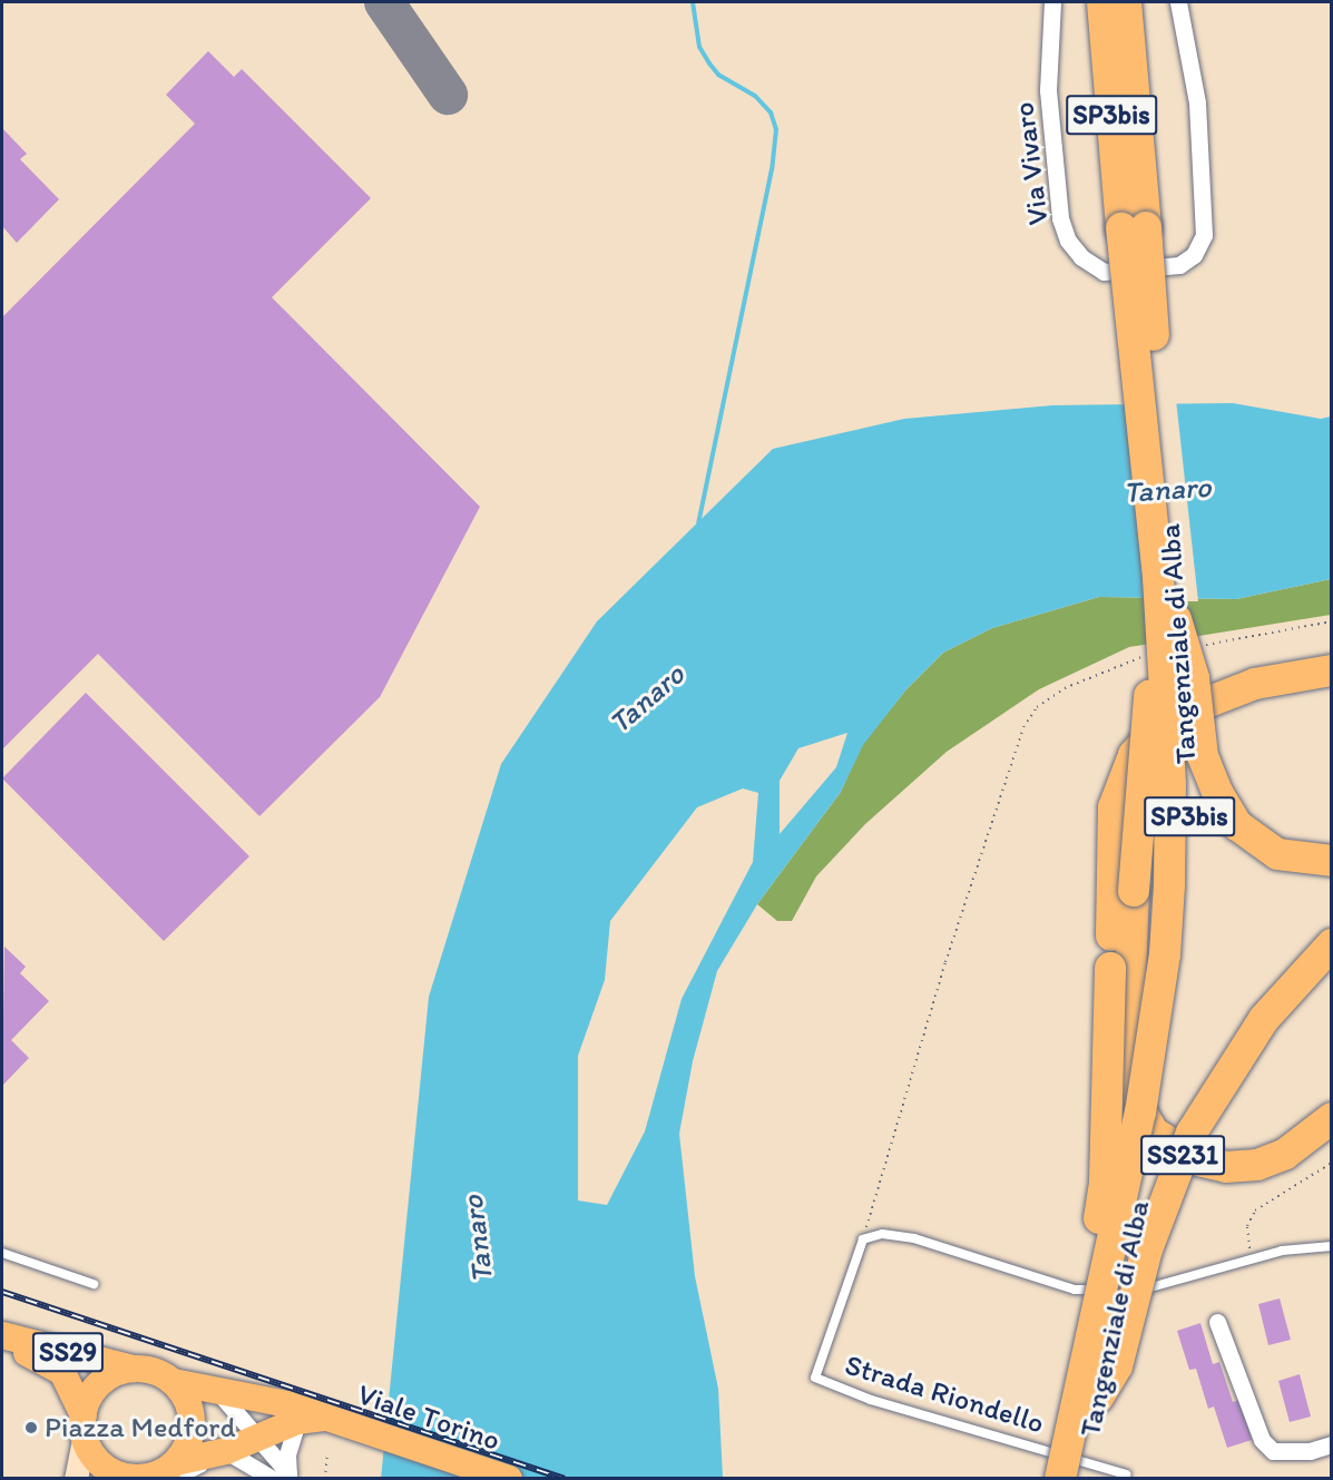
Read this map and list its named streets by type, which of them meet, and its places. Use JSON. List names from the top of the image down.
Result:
{
  "streets": {
    "highway": ["SP3bis", "Tangenziale di Alba", "SS231"],
    "main road": ["SS29", "Viale Torino"],
    "street": ["Via Vivaro"],
    "lane": ["Strada Riondello"]
  },
  "crossings": [
    ["SP3bis", "Tangenziale di Alba"],
    ["Tangenziale di Alba", "SS231"],
    ["SS29", "Viale Torino"]
  ],
  "water": ["Tanaro"],
  "places": ["Piazza Medford"]
}
